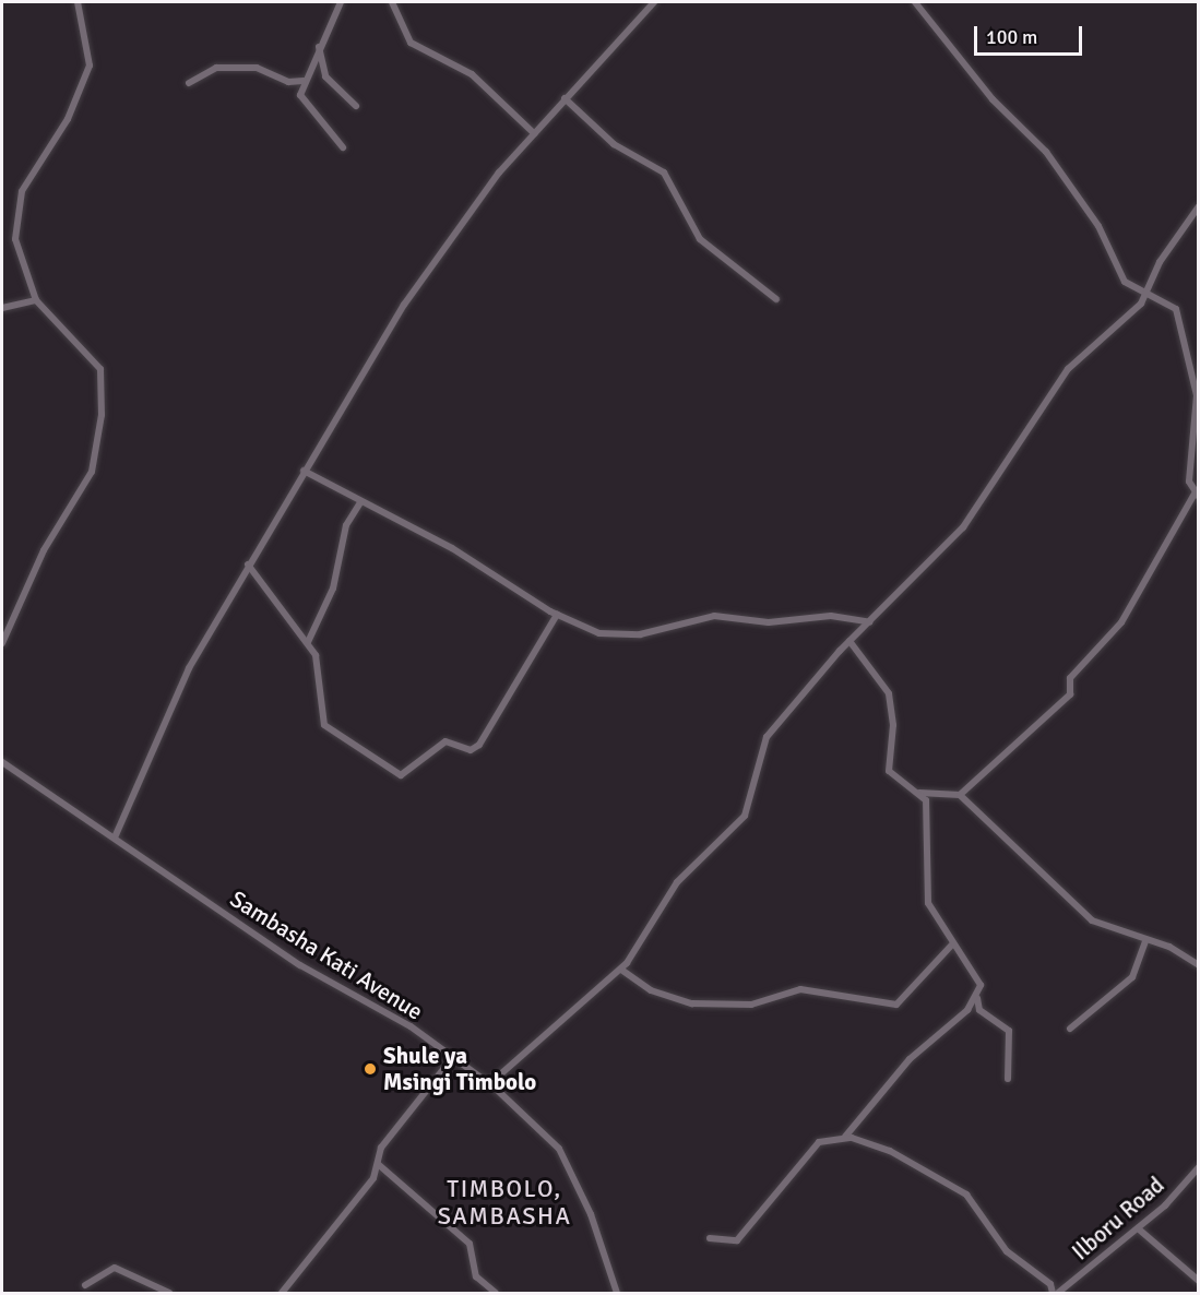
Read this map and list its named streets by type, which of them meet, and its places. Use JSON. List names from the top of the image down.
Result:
{
  "streets": {
    "street": ["Sambasha Kati Avenue", "Ilboru Road"]
  },
  "districts": ["TIMBOLO, SAMBASHA"],
  "places": ["Shule ya Msingi Timbolo"],
  "scale_bar": "100 m"
}
